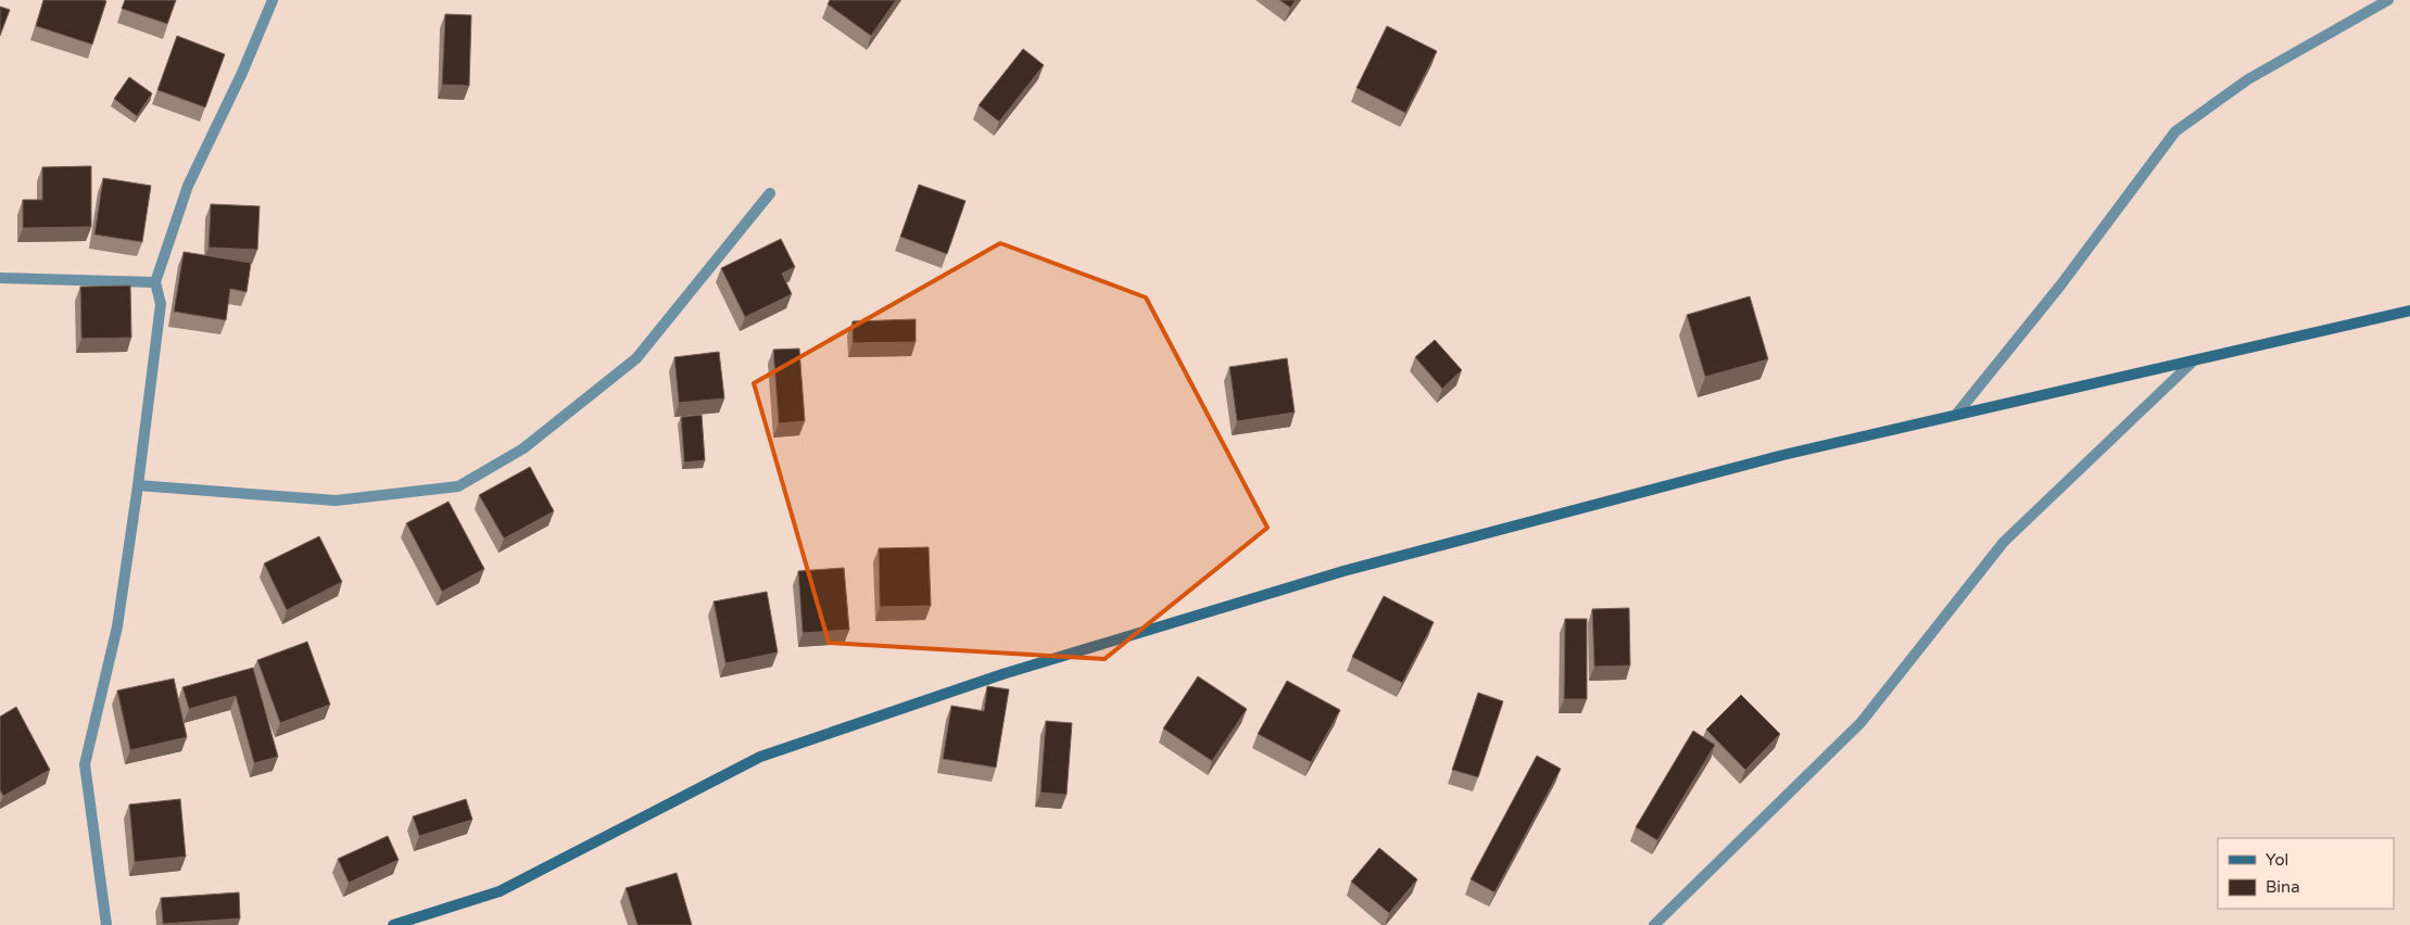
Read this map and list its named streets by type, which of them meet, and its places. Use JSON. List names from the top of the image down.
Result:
{
  "legend": ["Yol", "Bina"]
}
